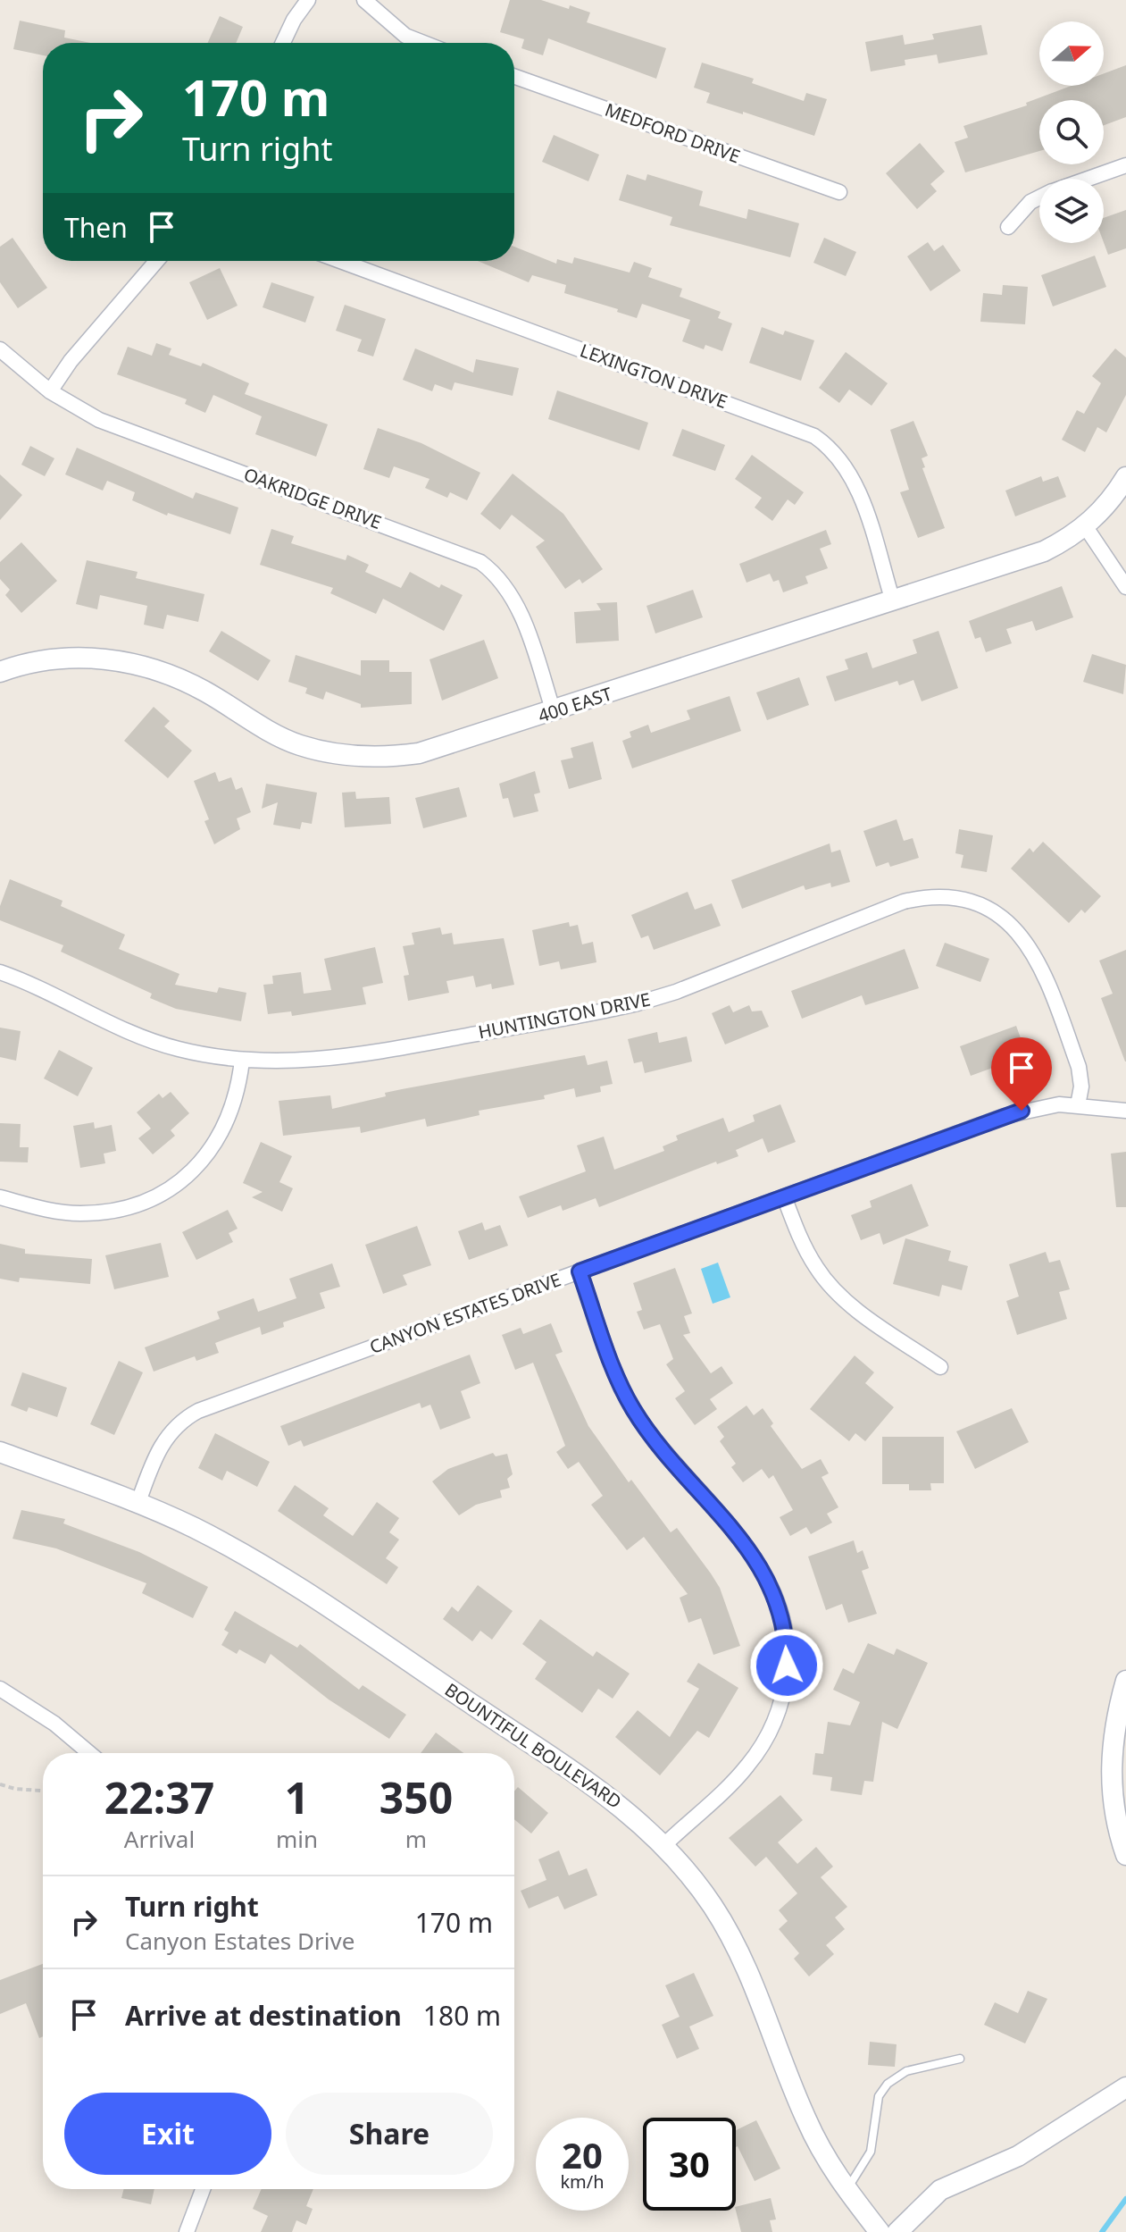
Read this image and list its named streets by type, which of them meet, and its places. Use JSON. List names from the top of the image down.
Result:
{
  "streets": {
    "street": [
      "MEDFORD DRIVE",
      "LEXINGTON DRIVE",
      "OAKRIDGE DRIVE",
      "400 EAST",
      "HUNTINGTON DRIVE",
      "CANYON ESTATES DRIVE",
      "BOUNTIFUL BOULEVARD"
    ]
  },
  "crossings": [
    ["LEXINGTON DRIVE", "400 EAST"],
    ["OAKRIDGE DRIVE", "400 EAST"],
    ["HUNTINGTON DRIVE", "CANYON ESTATES DRIVE"],
    ["CANYON ESTATES DRIVE", "BOUNTIFUL BOULEVARD"]
  ],
  "north": "right",
  "page": {
    "turn": ["170 m", "Turn right"],
    "then": "Then",
    "eta": [
      "22:37",
      "Arrival",
      "1",
      "min",
      "350",
      "m"
    ],
    "list": [
      {
        "name": "Turn right",
        "note": "Canyon Estates Drive",
        "value": "170 m"
      },
      {
        "name": "Arrive at destination",
        "value": "180 m"
      }
    ],
    "buttons": ["Exit", "Share"],
    "speed": "20 km/h",
    "limit": "30"
  }
}
